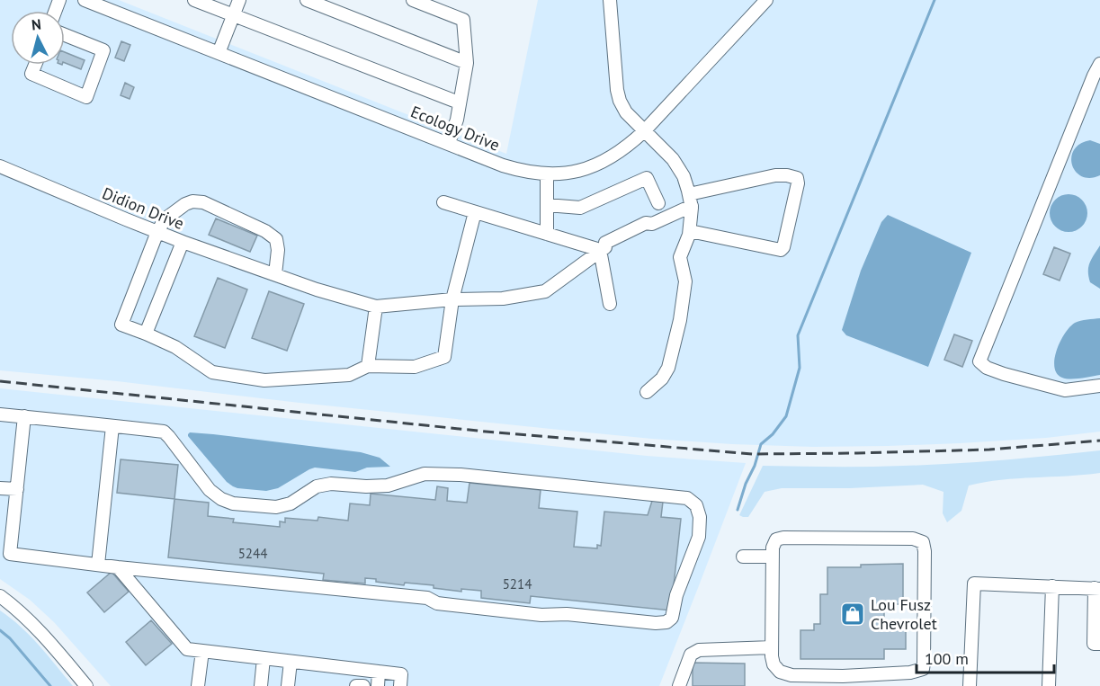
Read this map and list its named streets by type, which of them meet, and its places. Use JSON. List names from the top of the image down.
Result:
{
  "streets": {
    "street": ["Ecology Drive", "Didion Drive"]
  },
  "places": {
    "shop": ["Lou Fusz Chevrolet"]
  },
  "house_numbers": ["5244", "5214"],
  "scale_bar": "100 m",
  "north": "top"
}
